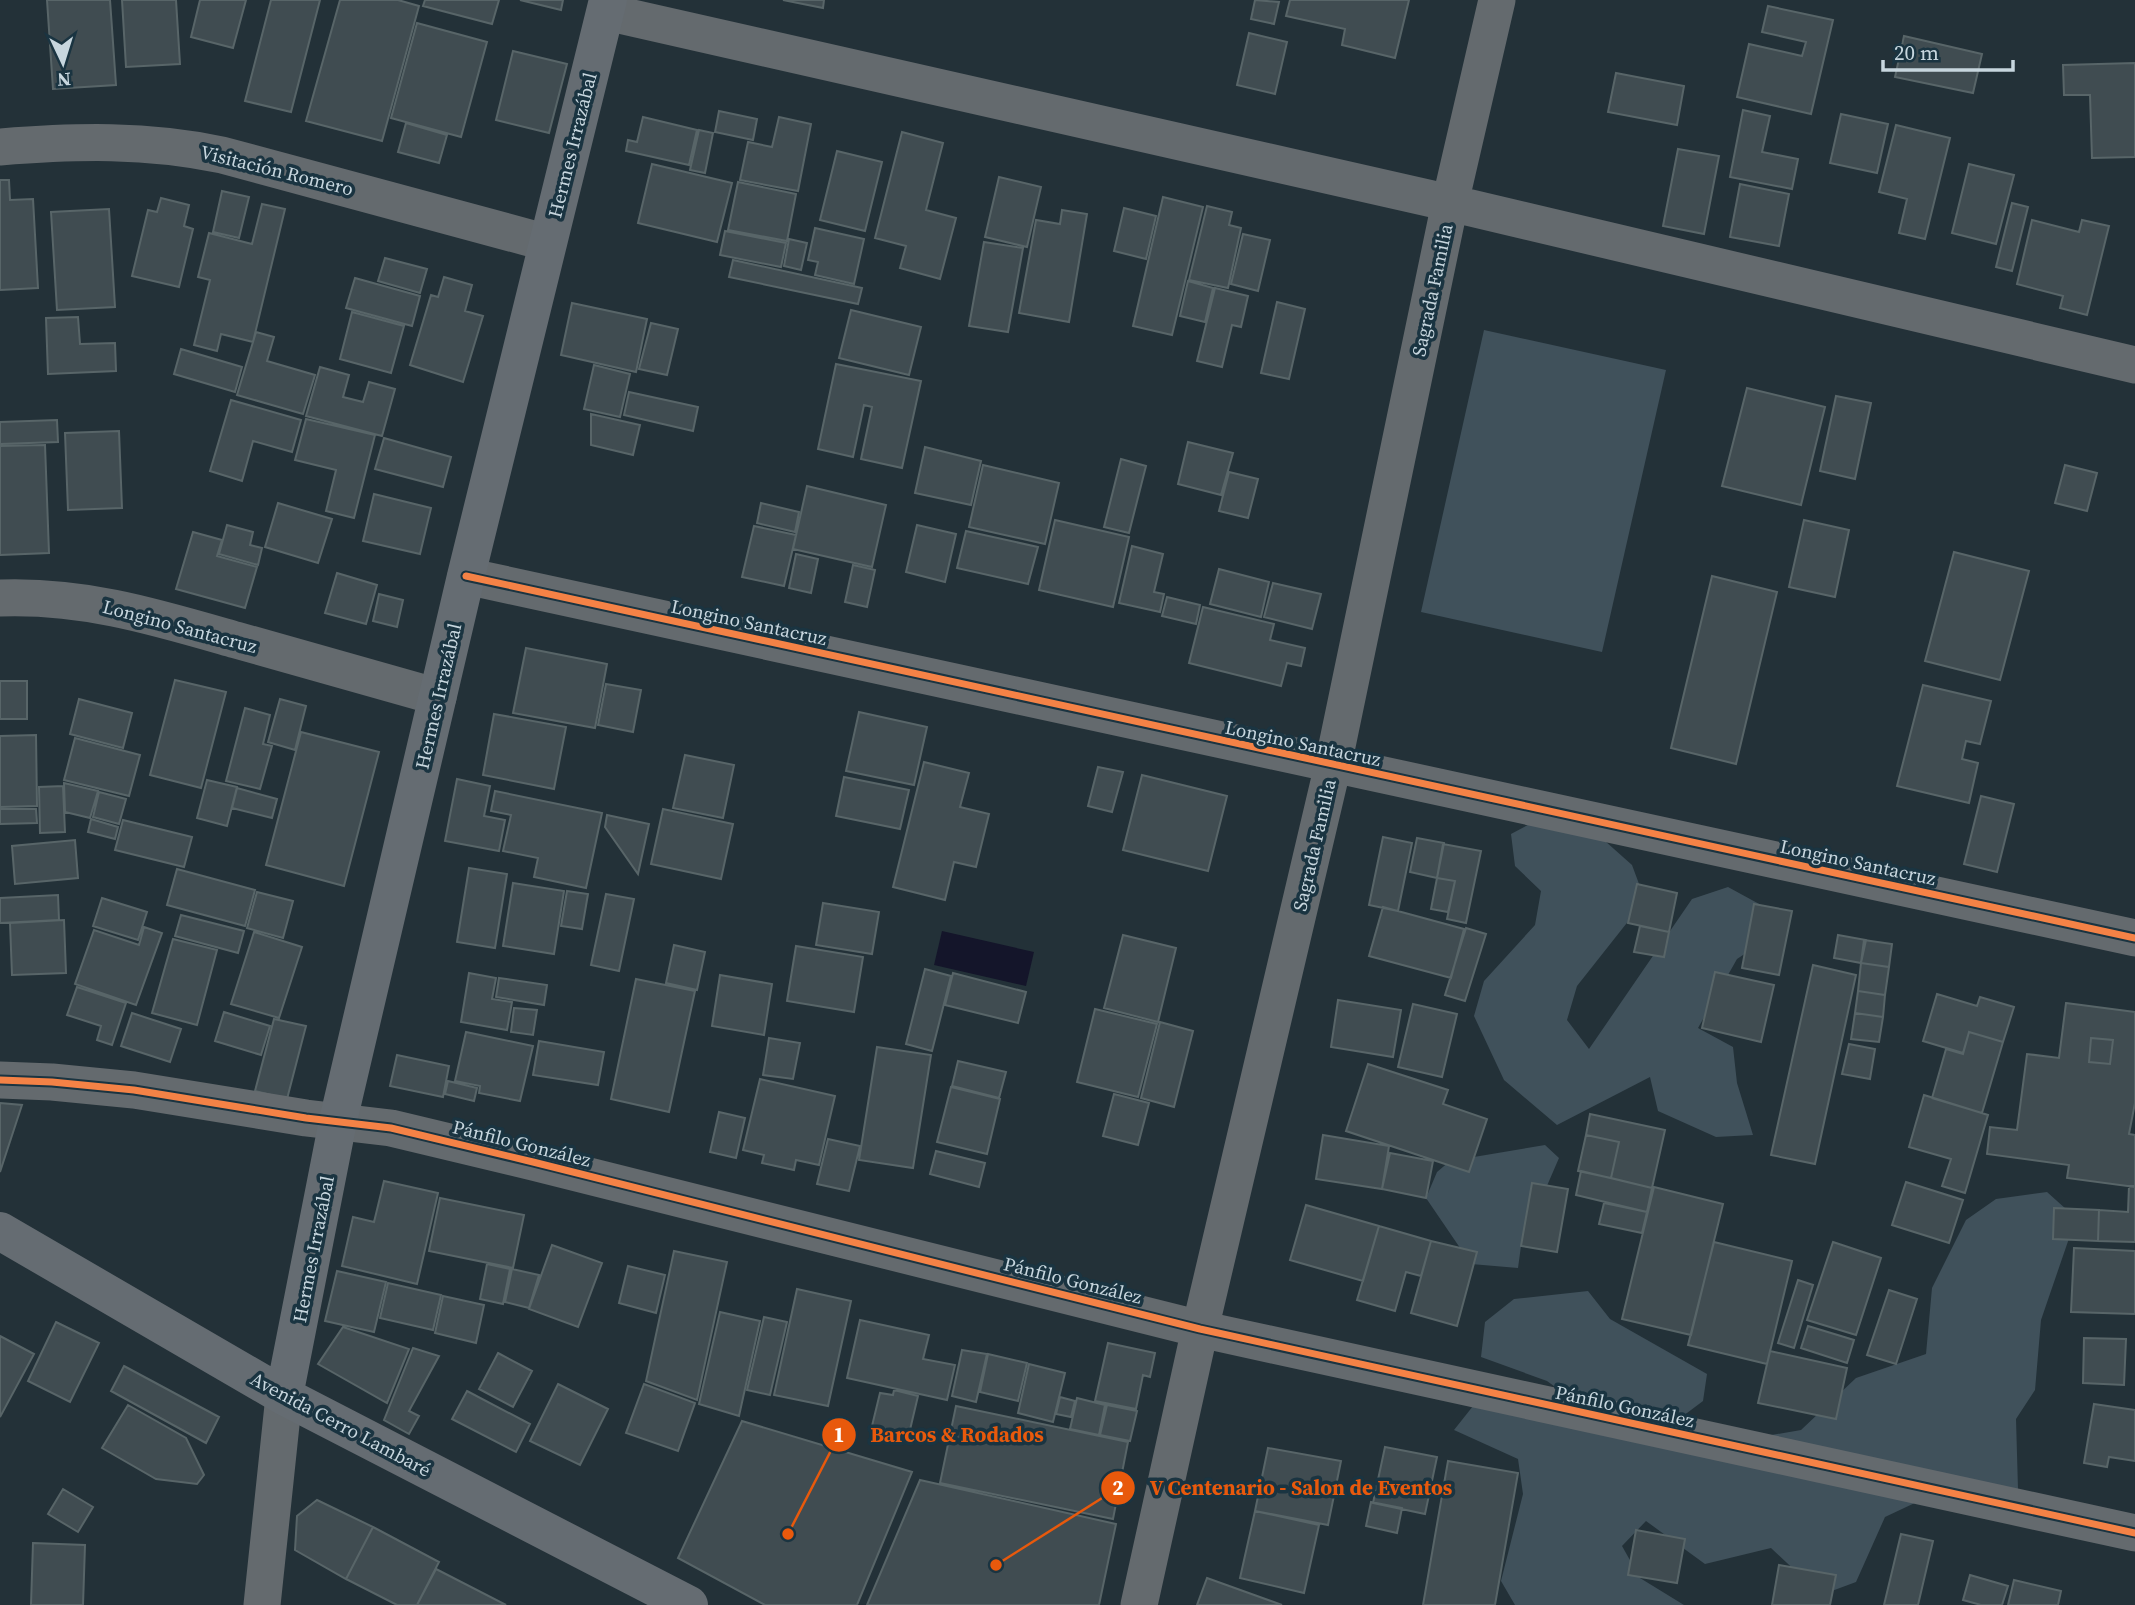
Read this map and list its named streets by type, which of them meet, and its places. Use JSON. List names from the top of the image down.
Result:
{
  "streets": {
    "street": [
      "Hermes Irrazábal",
      "Visitación Romero",
      "Sagrada Familia",
      "Longino Santacruz",
      "Pánfilo González",
      "Avenida Cerro Lambaré"
    ]
  },
  "crossings": [
    ["Hermes Irrazábal", "Visitación Romero"],
    ["Hermes Irrazábal", "Longino Santacruz"],
    ["Hermes Irrazábal", "Pánfilo González"],
    ["Hermes Irrazábal", "Avenida Cerro Lambaré"],
    ["Sagrada Familia", "Longino Santacruz"],
    ["Sagrada Familia", "Pánfilo González"]
  ],
  "places": ["Barcos & Rodados", "V Centenario - Salon de Eventos"],
  "scale_bar": "20 m",
  "north": "bottom"
}
